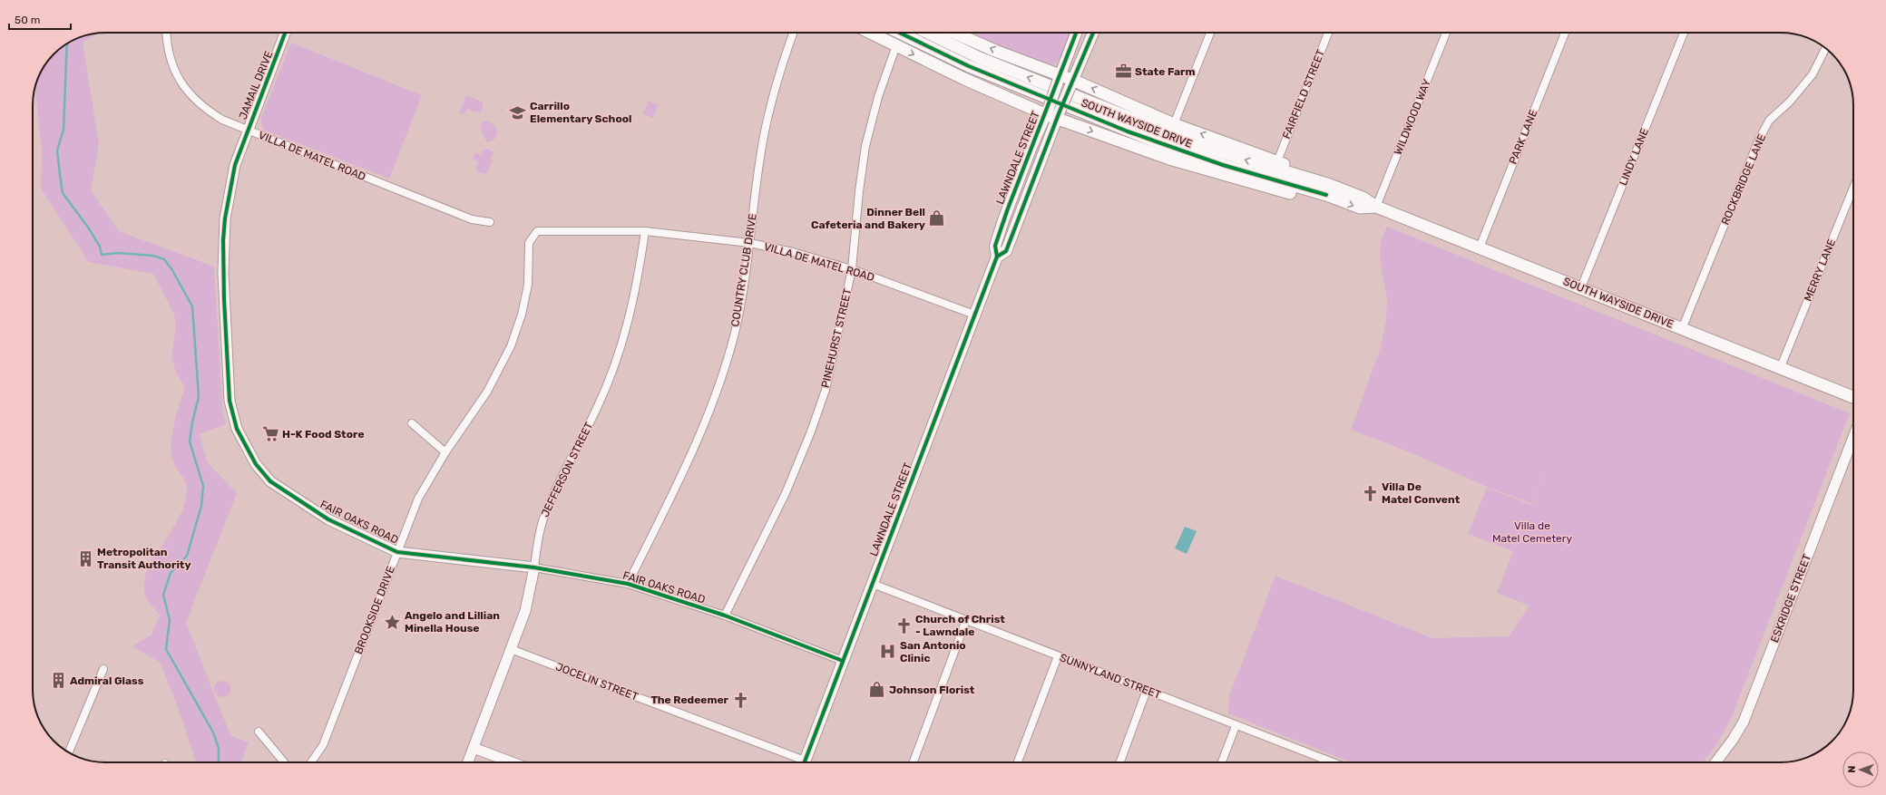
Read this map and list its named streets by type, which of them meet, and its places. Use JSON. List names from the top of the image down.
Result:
{
  "streets": {
    "main road": ["SOUTH WAYSIDE DRIVE", "LAWNDALE STREET"],
    "street": [
      "JAMAIL DRIVE",
      "FAIRFIELD STREET",
      "WILDWOOD WAY",
      "PARK LANE",
      "VILLA DE MATEL ROAD",
      "LINDY LANE",
      "ROCKBRIDGE LANE",
      "COUNTRY CLUB DRIVE",
      "MERRY LANE",
      "PINEHURST STREET",
      "JEFFERSON STREET",
      "FAIR OAKS ROAD",
      "ESKRIDGE STREET",
      "BROOKSIDE DRIVE",
      "SUNNYLAND STREET",
      "JOCELIN STREET"
    ]
  },
  "crossings": [
    ["JAMAIL DRIVE", "VILLA DE MATEL ROAD"],
    ["JAMAIL DRIVE", "FAIR OAKS ROAD"],
    ["WILDWOOD WAY", "SOUTH WAYSIDE DRIVE"],
    ["SOUTH WAYSIDE DRIVE", "PARK LANE"],
    ["SOUTH WAYSIDE DRIVE", "LINDY LANE"],
    ["SOUTH WAYSIDE DRIVE", "ROCKBRIDGE LANE"],
    ["SOUTH WAYSIDE DRIVE", "MERRY LANE"],
    ["VILLA DE MATEL ROAD", "LAWNDALE STREET"],
    ["VILLA DE MATEL ROAD", "COUNTRY CLUB DRIVE"],
    ["VILLA DE MATEL ROAD", "PINEHURST STREET"],
    ["VILLA DE MATEL ROAD", "JEFFERSON STREET"],
    ["VILLA DE MATEL ROAD", "FAIR OAKS ROAD"],
    ["VILLA DE MATEL ROAD", "BROOKSIDE DRIVE"],
    ["LAWNDALE STREET", "FAIR OAKS ROAD"],
    ["LAWNDALE STREET", "SUNNYLAND STREET"],
    ["COUNTRY CLUB DRIVE", "FAIR OAKS ROAD"],
    ["PINEHURST STREET", "FAIR OAKS ROAD"],
    ["JEFFERSON STREET", "FAIR OAKS ROAD"],
    ["JEFFERSON STREET", "JOCELIN STREET"],
    ["FAIR OAKS ROAD", "BROOKSIDE DRIVE"]
  ],
  "parks": ["Villa de Matel Cemetery"],
  "places": {
    "office": ["State Farm"],
    "school or university": ["Carrillo Elementary School"],
    "shop": ["Dinner Bell Cafeteria and Bakery", "Johnson Florist"],
    "supermarket": ["H-K Food Store"],
    "church": ["Villa De Matel Convent", "Church of Christ - Lawndale", "The Redeemer"],
    "building": ["Metropolitan Transit Authority", "Admiral Glass"],
    "place": ["Angelo and Lillian Minella House"],
    "hospital": ["San Antonio Clinic"]
  },
  "scale_bar": "50 m",
  "north": "left"
}
